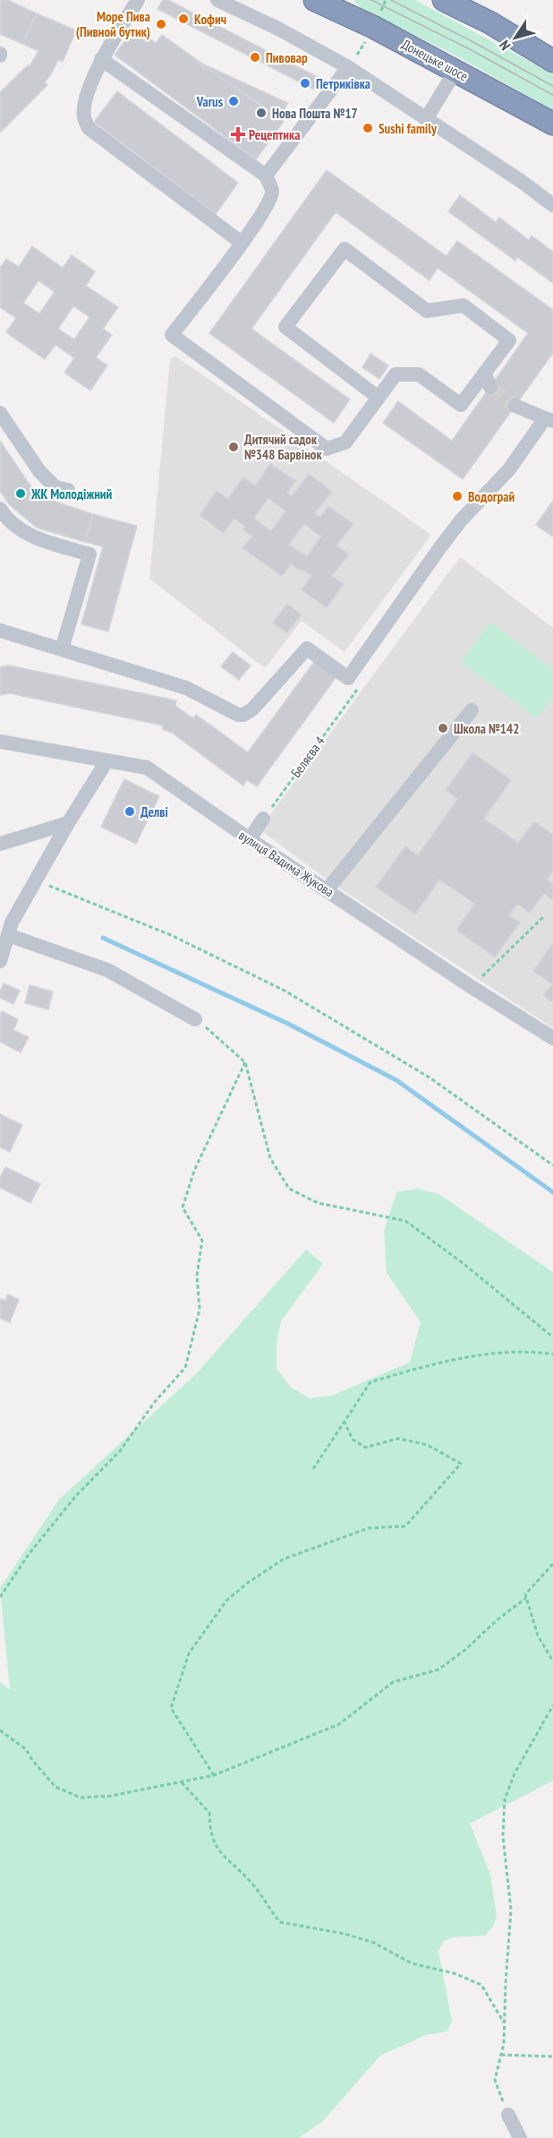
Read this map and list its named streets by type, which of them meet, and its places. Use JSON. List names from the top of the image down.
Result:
{
  "streets": {
    "highway": ["Донецьке шосе"],
    "street": ["вулиця Вадима Жукова"],
    "path": ["Беляєва 4"]
  },
  "places": {
    "other": [
      "Кофич",
      "Море Пива (Пивной бутик)",
      "Пивовар",
      "Петриківка",
      "Varus",
      "Нова Пошта №17",
      "Sushi family",
      "Дитячий садок №348 Барвінок",
      "ЖК Молодіжний",
      "Водограй",
      "Школа №142",
      "Делві"
    ],
    "health": ["Рецептика"]
  },
  "north": "bottom left"
}
